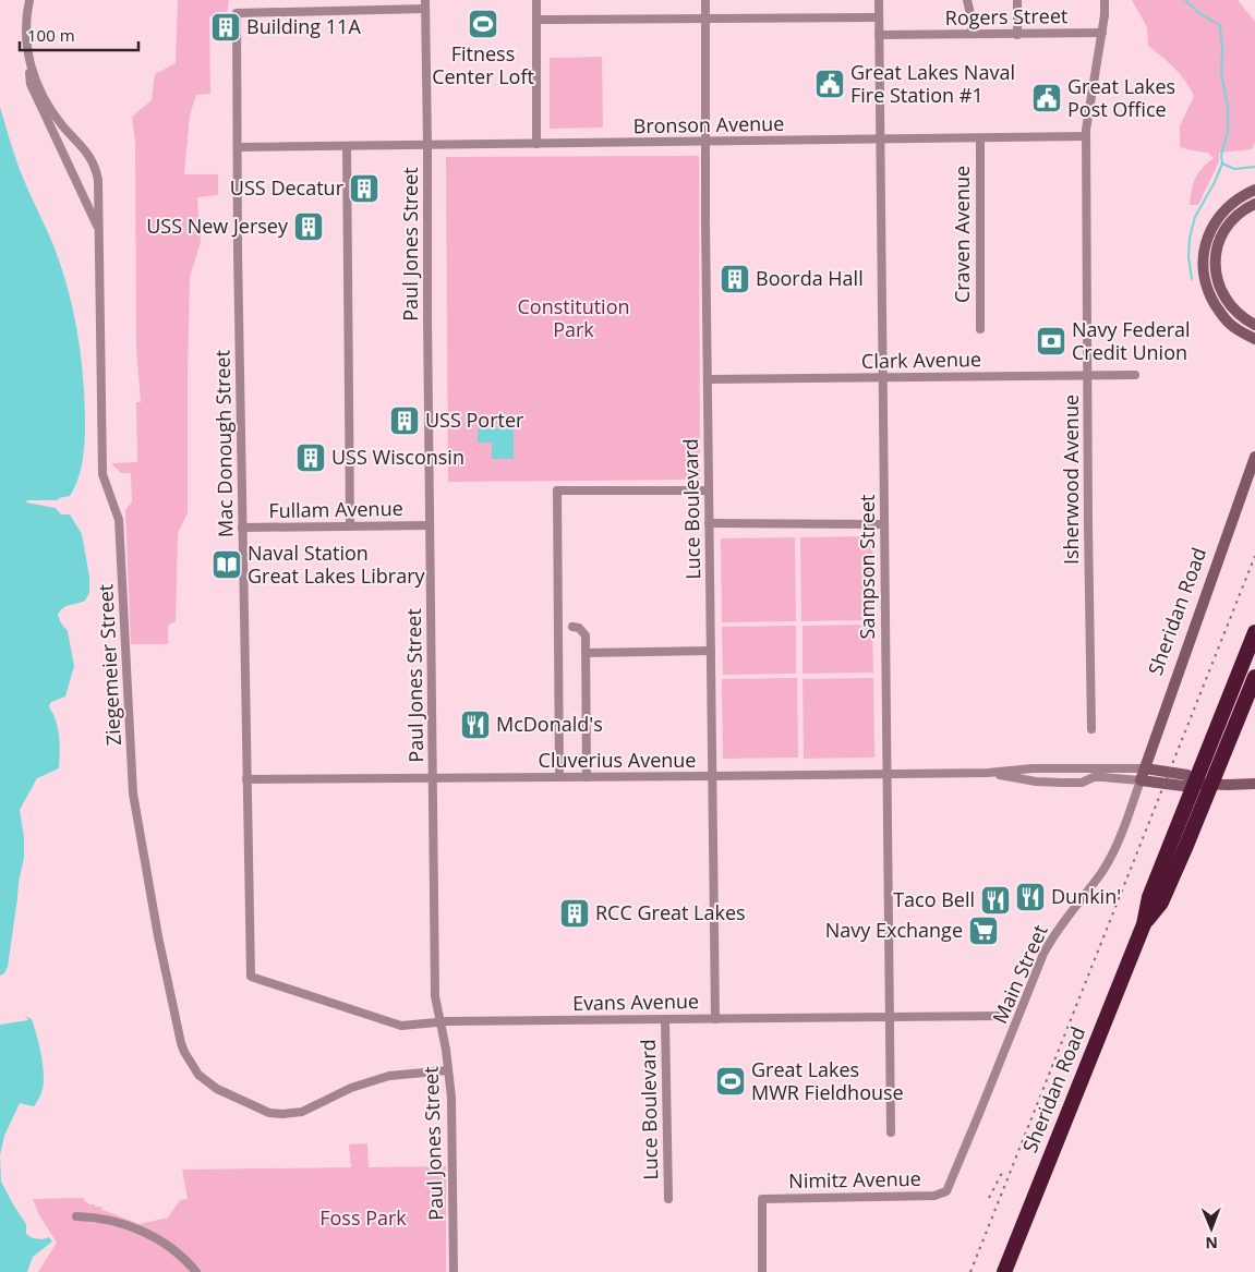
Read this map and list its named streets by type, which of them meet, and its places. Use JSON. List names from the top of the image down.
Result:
{
  "streets": {
    "highway": ["Sheridan Road"],
    "street": [
      "Rogers Street",
      "Bronson Avenue",
      "Craven Avenue",
      "Paul Jones Street",
      "Clark Avenue",
      "Mac Donough Street",
      "Isherwood Avenue",
      "Luce Boulevard",
      "Fullam Avenue",
      "Sampson Street",
      "Ziegemeier Street",
      "Cluverius Avenue",
      "Main Street",
      "Evans Avenue",
      "Nimitz Avenue"
    ]
  },
  "crossings": [
    ["Rogers Street", "Sampson Street"],
    ["Bronson Avenue", "Craven Avenue"],
    ["Bronson Avenue", "Paul Jones Street"],
    ["Bronson Avenue", "Mac Donough Street"],
    ["Bronson Avenue", "Isherwood Avenue"],
    ["Bronson Avenue", "Luce Boulevard"],
    ["Bronson Avenue", "Sampson Street"],
    ["Paul Jones Street", "Fullam Avenue"],
    ["Paul Jones Street", "Ziegemeier Street"],
    ["Paul Jones Street", "Cluverius Avenue"],
    ["Paul Jones Street", "Evans Avenue"],
    ["Clark Avenue", "Isherwood Avenue"],
    ["Clark Avenue", "Luce Boulevard"],
    ["Clark Avenue", "Sampson Street"],
    ["Mac Donough Street", "Fullam Avenue"],
    ["Mac Donough Street", "Cluverius Avenue"],
    ["Mac Donough Street", "Evans Avenue"],
    ["Luce Boulevard", "Cluverius Avenue"],
    ["Luce Boulevard", "Evans Avenue"],
    ["Sampson Street", "Cluverius Avenue"],
    ["Sampson Street", "Evans Avenue"],
    ["Sheridan Road", "Main Street"],
    ["Main Street", "Nimitz Avenue"]
  ],
  "parks": ["Constitution Park", "Foss Park"],
  "places": {
    "sports": ["Fitness Center Loft", "Great Lakes MWR Fieldhouse"],
    "building": [
      "Building 11A",
      "USS Decatur",
      "USS New Jersey",
      "Boorda Hall",
      "USS Porter",
      "USS Wisconsin",
      "RCC Great Lakes"
    ],
    "public building": ["Great Lakes Naval Fire Station #1", "Great Lakes Post Office"],
    "bank": ["Navy Federal Credit Union"],
    "library": ["Naval Station Great Lakes Library"],
    "restaurant": ["McDonald's", "Dunkin'", "Taco Bell"],
    "supermarket": ["Navy Exchange"]
  },
  "scale_bar": "100 m",
  "north": "bottom"
}
